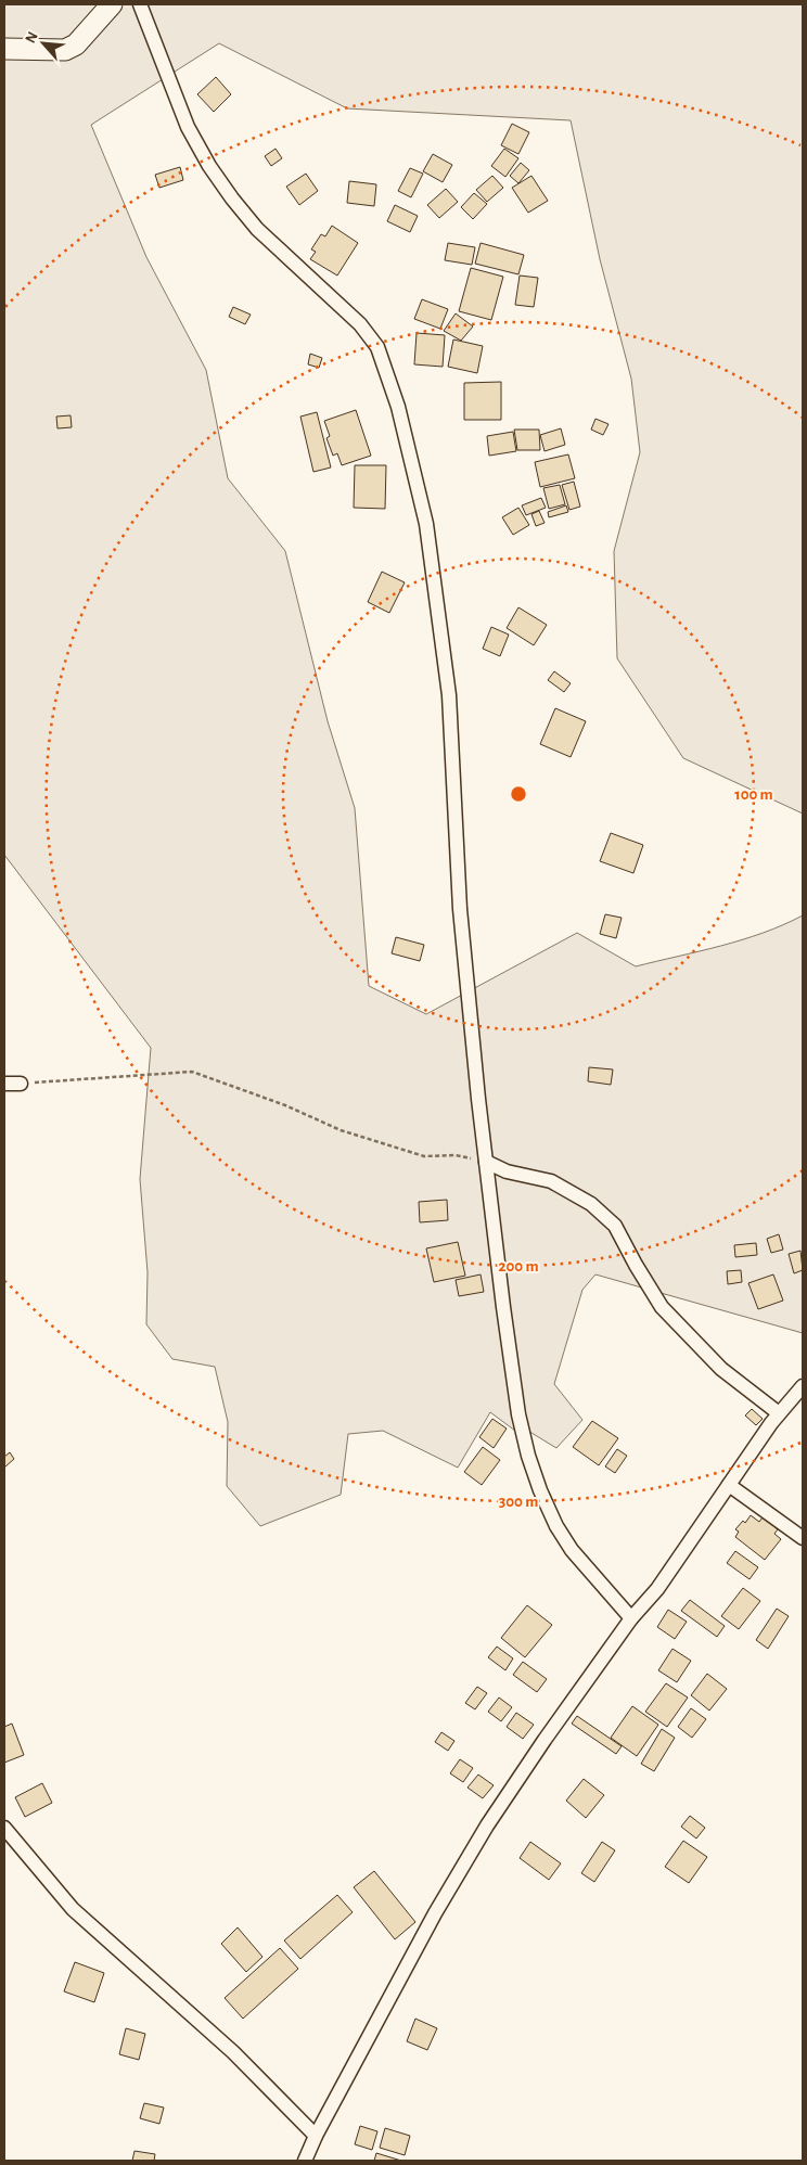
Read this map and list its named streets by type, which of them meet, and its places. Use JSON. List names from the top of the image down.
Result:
{
  "north": "top left",
  "rings": ["100 m", "200 m", "300 m"]
}
